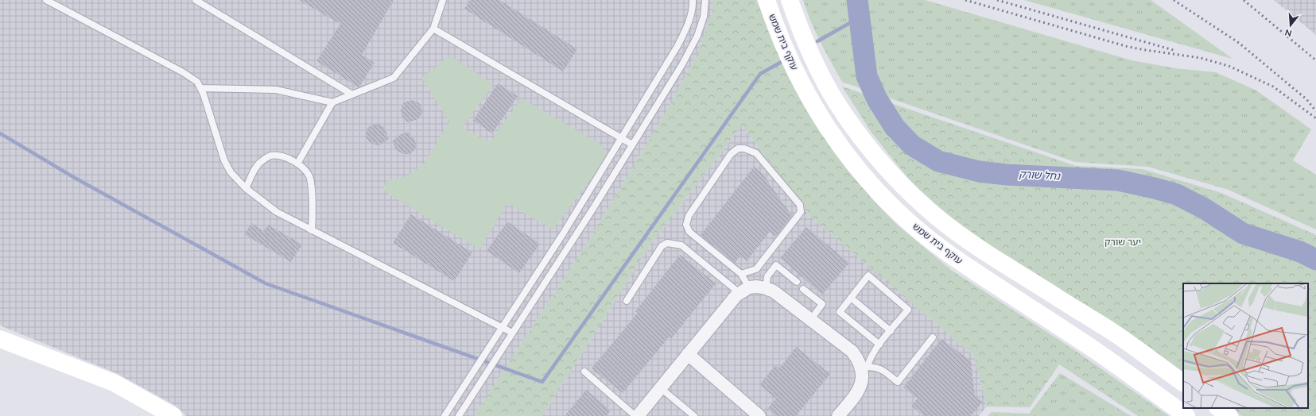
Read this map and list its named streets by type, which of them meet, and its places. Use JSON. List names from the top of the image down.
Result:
{
  "streets": {
    "main road": ["עוקף בית שמש"]
  },
  "water": ["נחל שורק"],
  "parks": ["יער שורק"],
  "north": "bottom"
}
